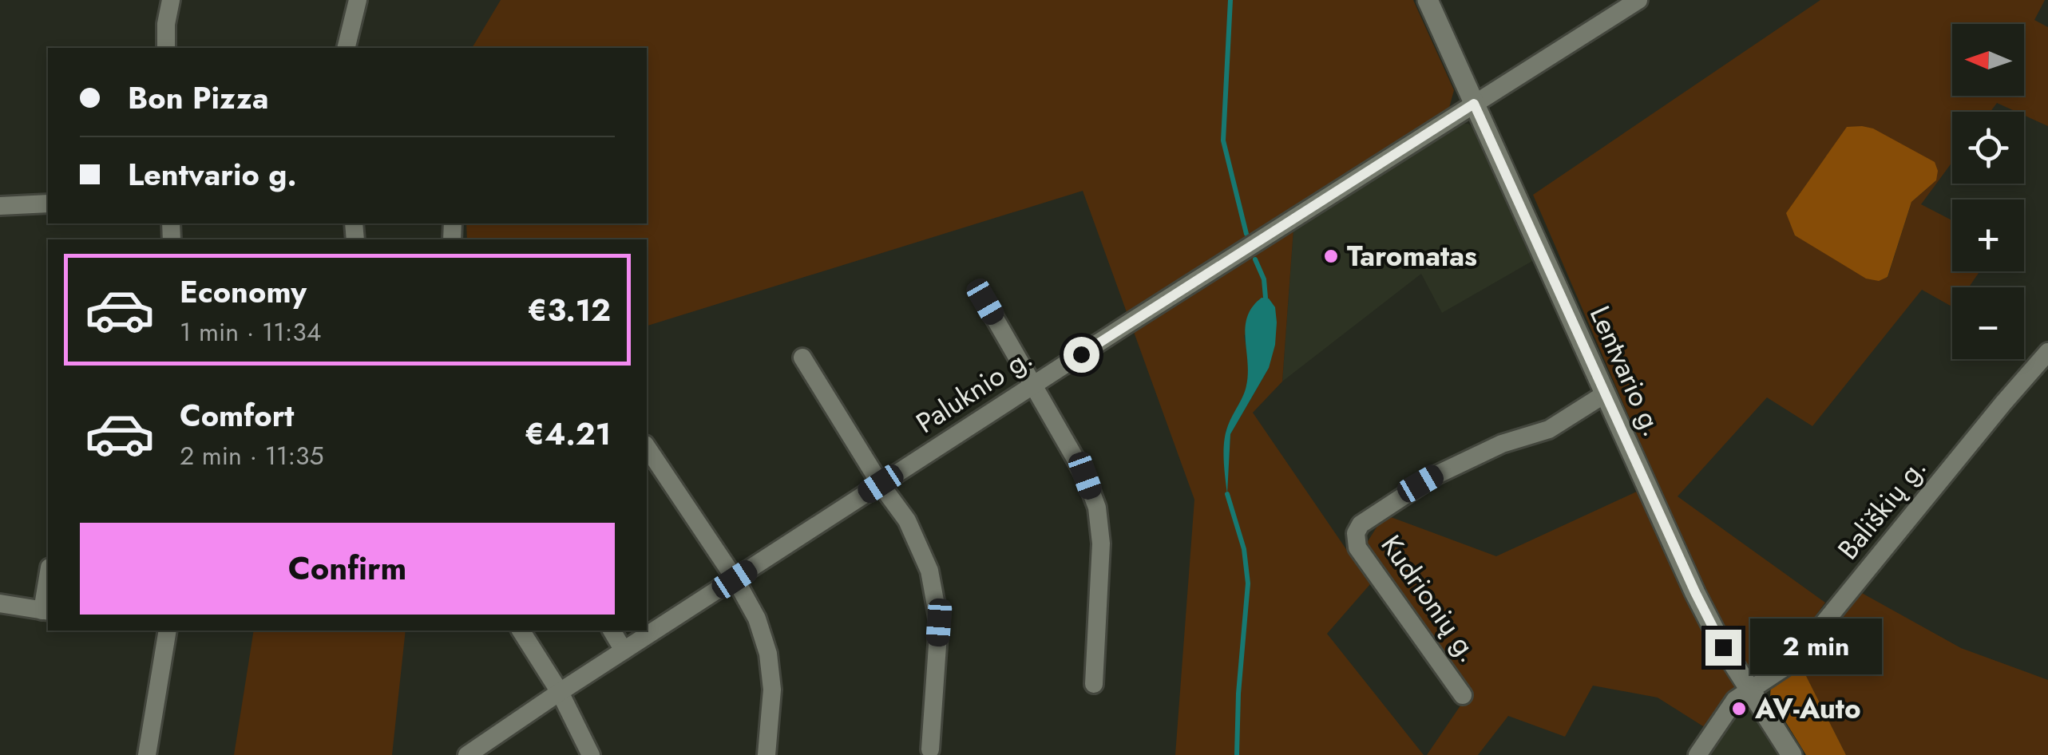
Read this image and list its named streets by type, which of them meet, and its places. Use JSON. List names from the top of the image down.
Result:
{
  "streets": {
    "main road": ["Lentvario g."],
    "street": ["Paluknio g.", "Bališkių g.", "Kudrionių g."]
  },
  "crossings": [
    ["Lentvario g.", "Paluknio g."],
    ["Lentvario g.", "Bališkių g."],
    ["Lentvario g.", "Kudrionių g."]
  ],
  "places": ["Taromatas", "AV-Auto"],
  "north": "left",
  "page": {
    "map_buttons": ["+", "−"],
    "banner": ["Bon Pizza", "Lentvario g."],
    "list": [
      {
        "name": "Economy",
        "note": "1 min · 11:34",
        "value": "€3.12"
      },
      {
        "name": "Comfort",
        "note": "2 min · 11:35",
        "value": "€4.21"
      }
    ],
    "buttons": "Confirm",
    "bubble": "2 min"
  }
}
